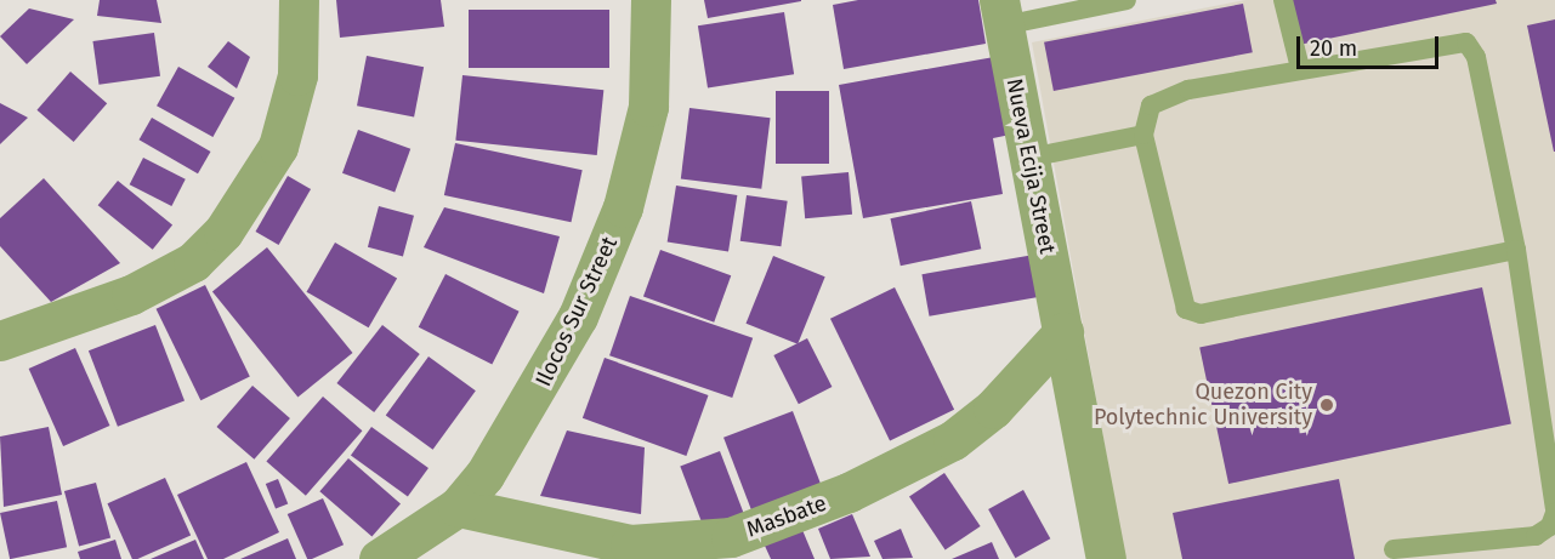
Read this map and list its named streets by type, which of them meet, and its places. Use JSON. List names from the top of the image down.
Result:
{
  "streets": {
    "street": ["Nueva Ecija Street", "Ilocos Sur Street", "Masbate"]
  },
  "crossings": [
    ["Nueva Ecija Street", "Masbate"],
    ["Ilocos Sur Street", "Masbate"]
  ],
  "places": ["Quezon City Polytechnic University"],
  "scale_bar": "20 m"
}
